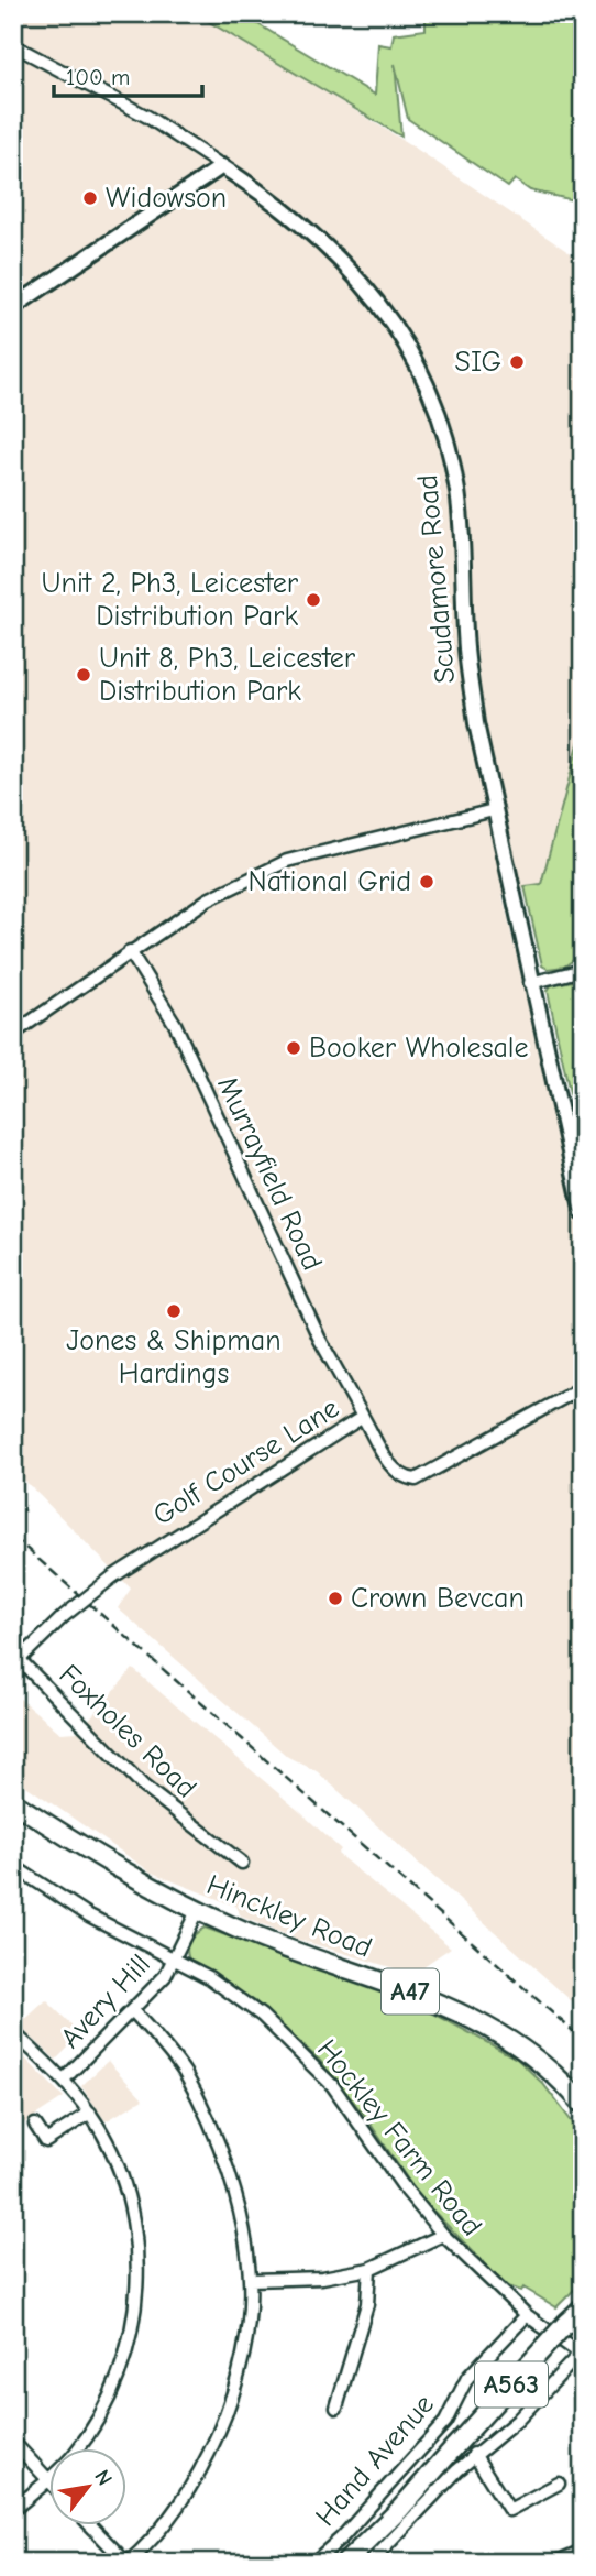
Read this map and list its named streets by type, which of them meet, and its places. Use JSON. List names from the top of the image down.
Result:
{
  "streets": {
    "main road": ["Hinckley Road", "A47", "A563"],
    "street": [
      "Scudamore Road",
      "Murrayfield Road",
      "Golf Course Lane",
      "Foxholes Road",
      "Avery Hill",
      "Hockley Farm Road",
      "Hand Avenue"
    ]
  },
  "crossings": [
    ["Murrayfield Road", "Golf Course Lane"],
    ["Golf Course Lane", "Foxholes Road"],
    ["Hinckley Road", "Avery Hill"],
    ["Avery Hill", "Hockley Farm Road"],
    ["Hockley Farm Road", "Hand Avenue"]
  ],
  "places": [
    "Widowson",
    "SIG",
    "Unit 2, Ph3, Leicester Distribution Park",
    "Unit 8, Ph3, Leicester Distribution Park",
    "National Grid",
    "Booker Wholesale",
    "Jones & Shipman Hardings",
    "Crown Bevcan"
  ],
  "scale_bar": "100 m",
  "north": "top right"
}
